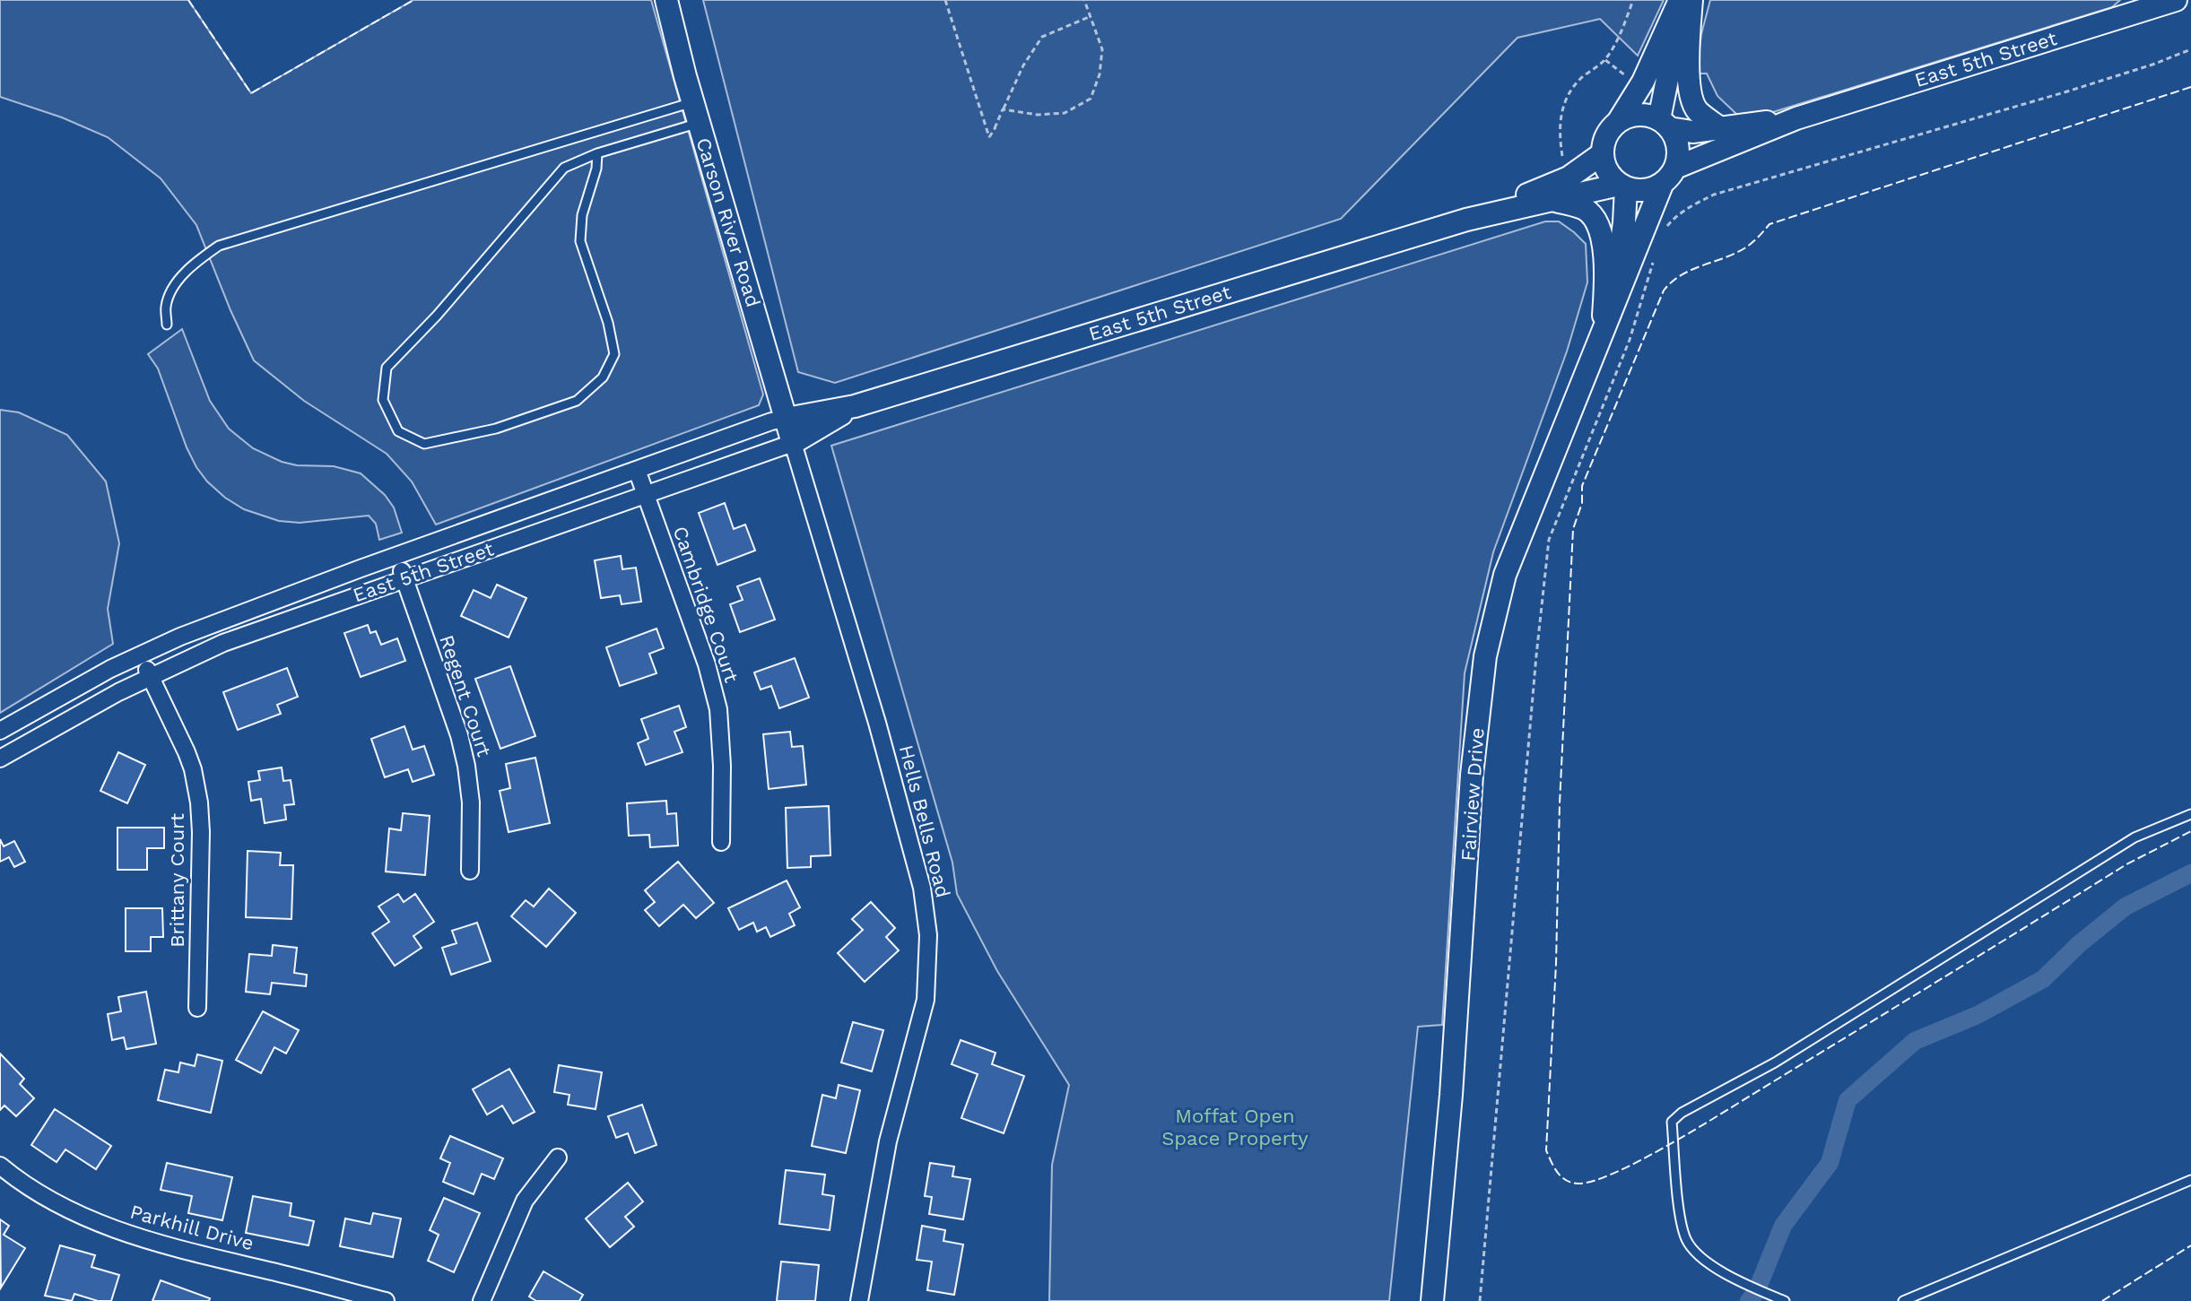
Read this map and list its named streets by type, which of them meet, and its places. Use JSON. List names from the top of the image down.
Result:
{
  "streets": {
    "main road": ["East 5th Street", "Carson River Road", "Fairview Drive"],
    "street": [
      "Cambridge Court",
      "Regent Court",
      "Hells Bells Road",
      "Brittany Court",
      "Parkhill Drive"
    ]
  },
  "crossings": [
    ["East 5th Street", "Carson River Road"],
    ["East 5th Street", "Cambridge Court"],
    ["East 5th Street", "Regent Court"],
    ["East 5th Street", "Fairview Drive"],
    ["East 5th Street", "Hells Bells Road"],
    ["East 5th Street", "Brittany Court"],
    ["Carson River Road", "Hells Bells Road"]
  ],
  "parks": ["Moffat Open Space Property"]
}
